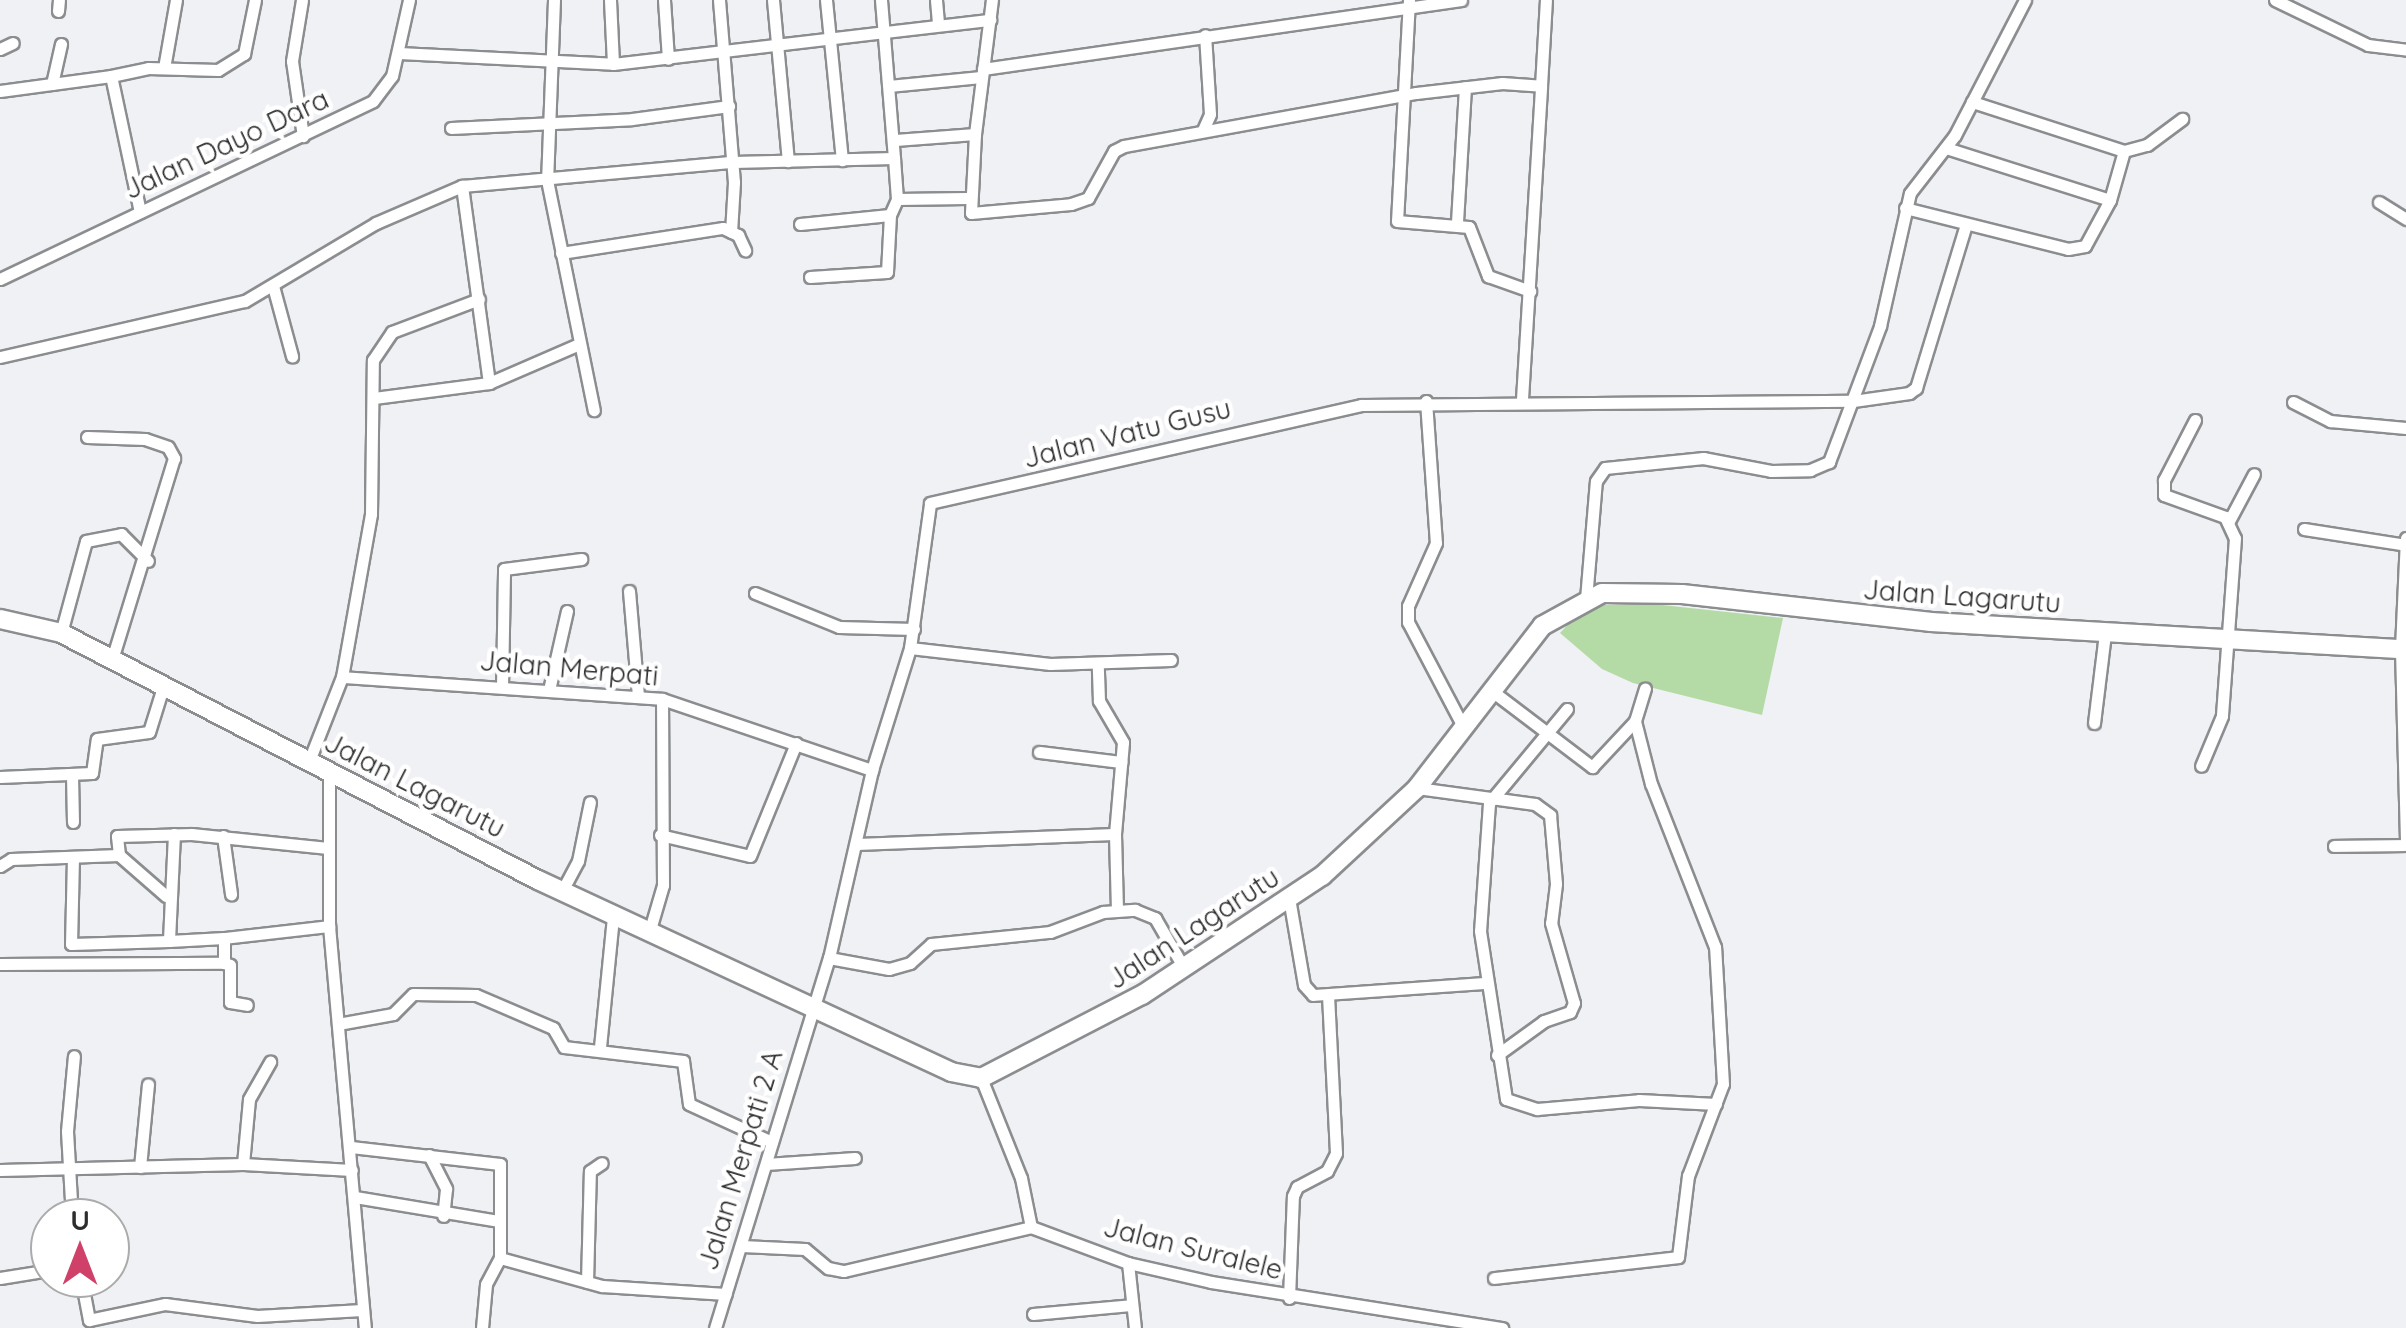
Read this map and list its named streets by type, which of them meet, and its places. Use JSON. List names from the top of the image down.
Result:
{
  "streets": {
    "street": [
      "Jalan Dayo Dara",
      "Jalan Vatu Gusu",
      "Jalan Lagarutu",
      "Jalan Merpati",
      "Jalan Merpati 2 A",
      "Jalan Suralele"
    ]
  },
  "crossings": [
    ["Jalan Vatu Gusu", "Jalan Lagarutu"],
    ["Jalan Vatu Gusu", "Jalan Merpati"],
    ["Jalan Vatu Gusu", "Jalan Merpati 2 A"],
    ["Jalan Lagarutu", "Jalan Merpati 2 A"]
  ],
  "north": "top"
}
